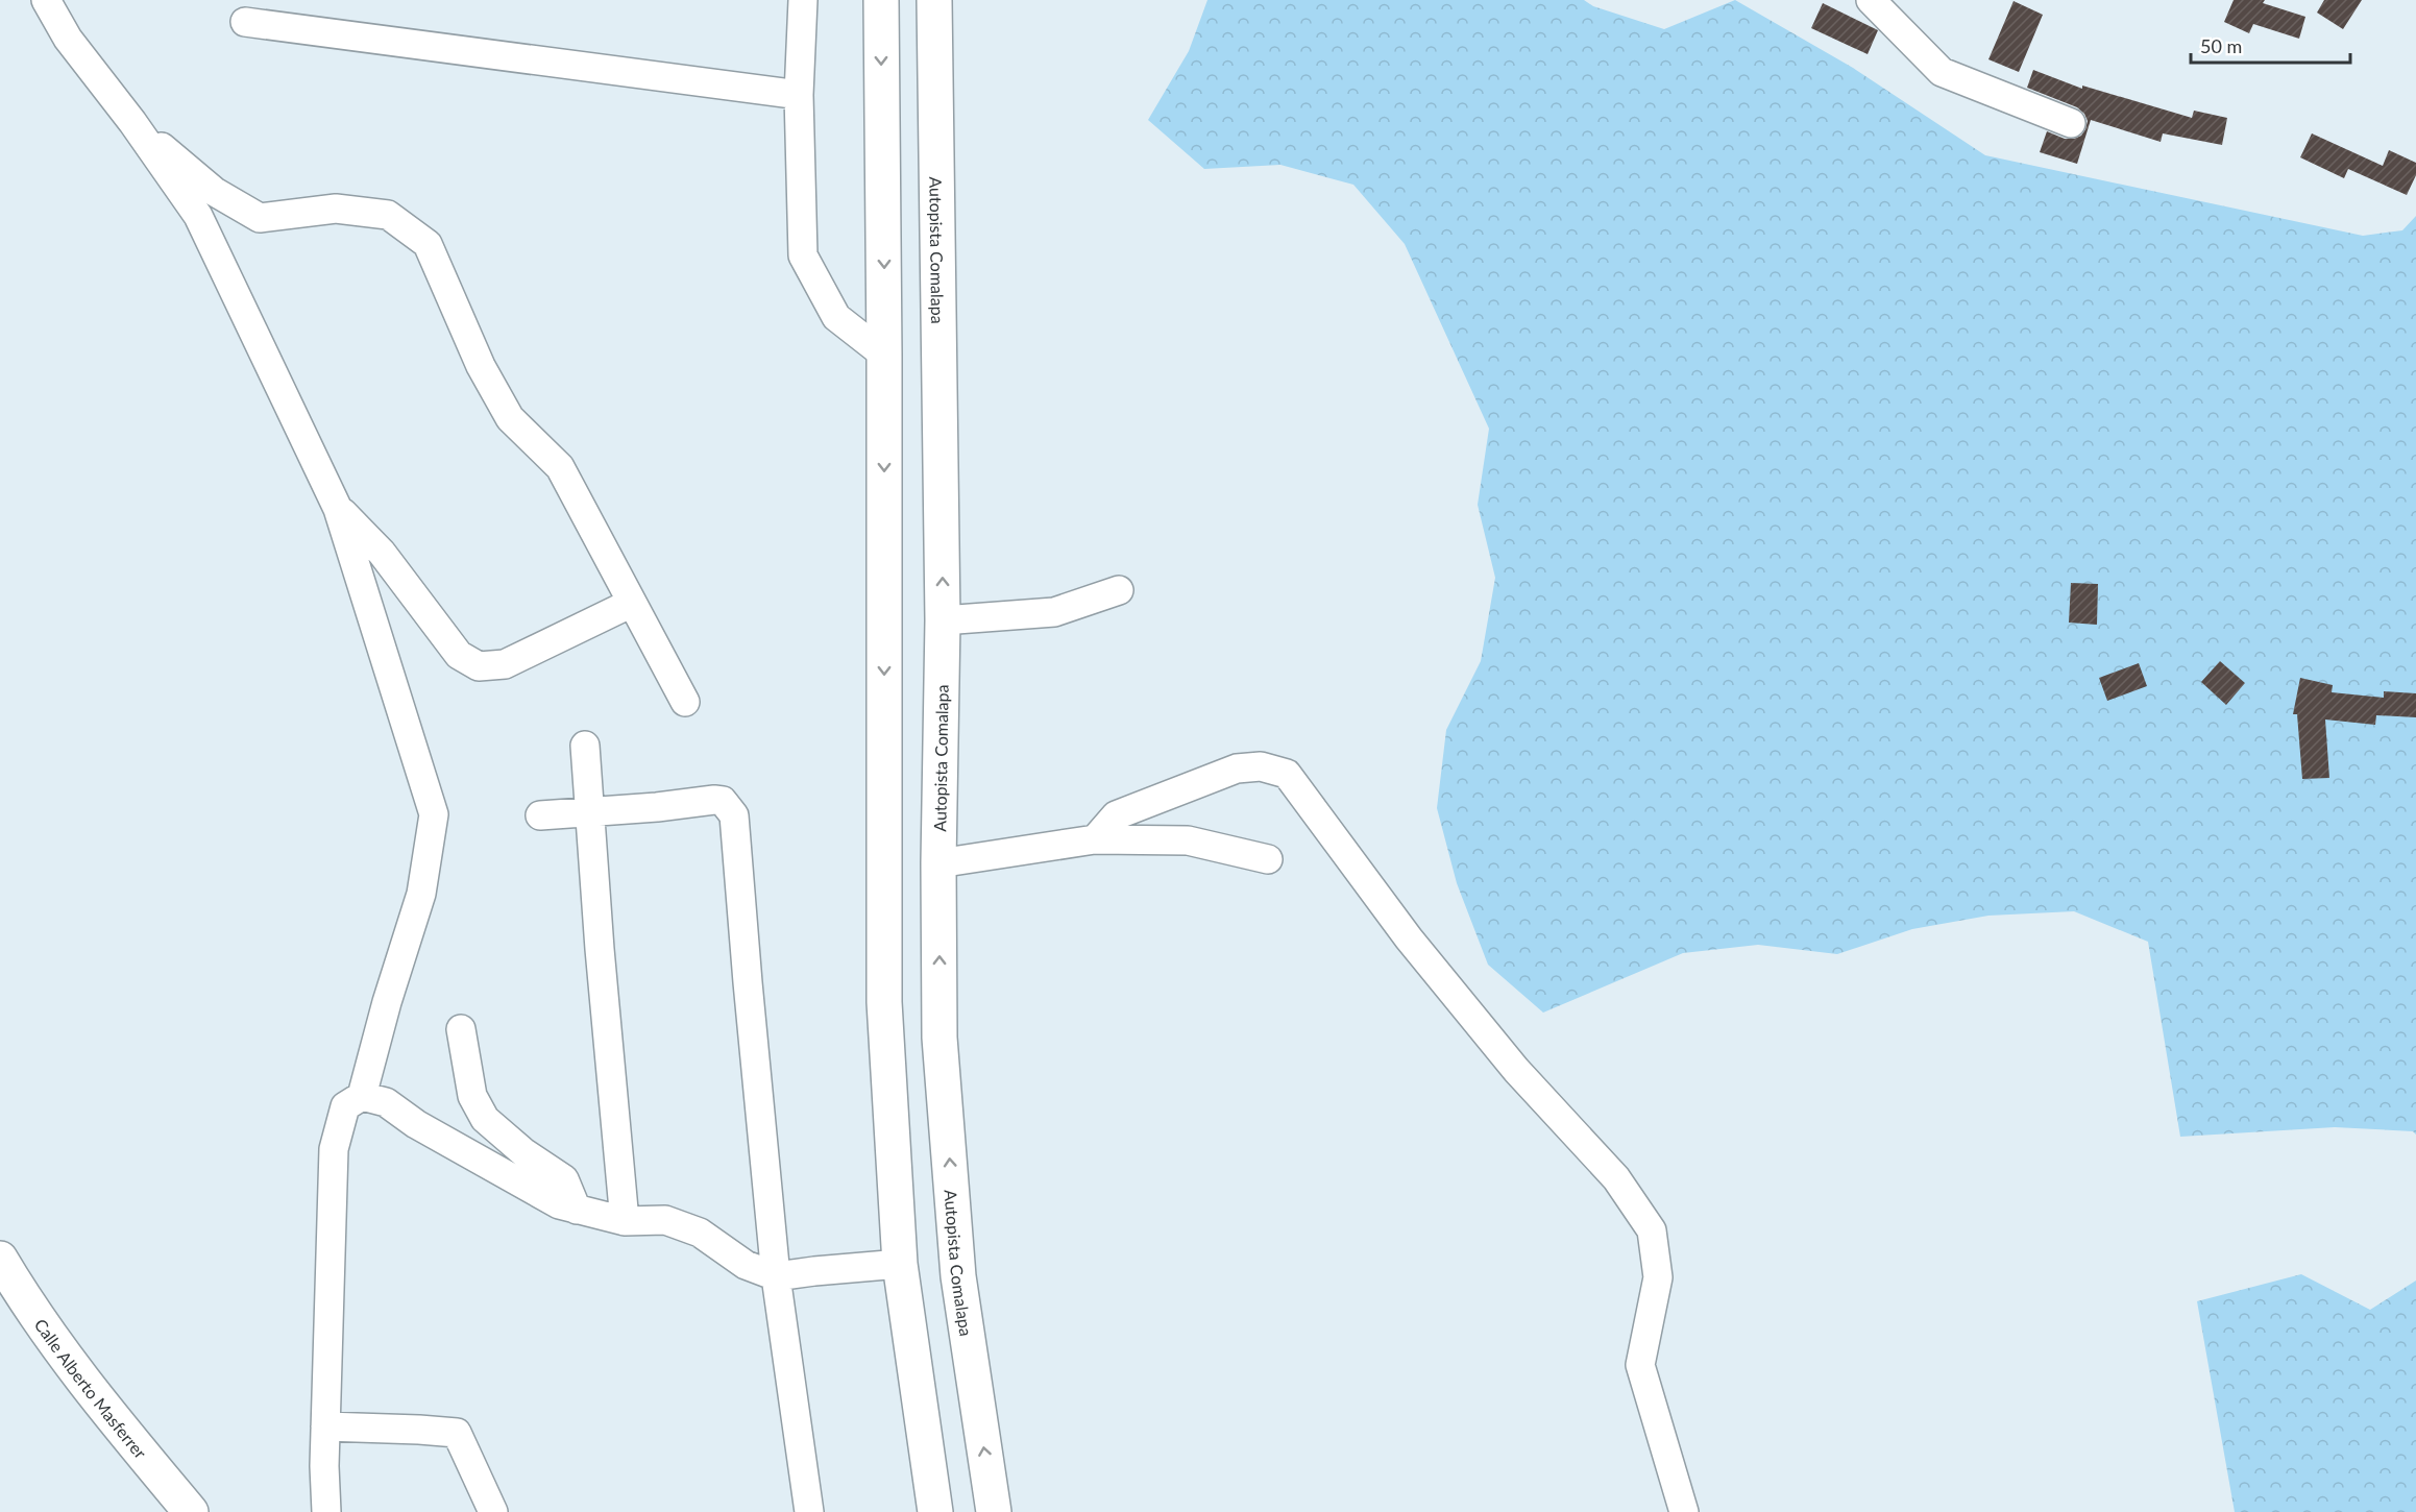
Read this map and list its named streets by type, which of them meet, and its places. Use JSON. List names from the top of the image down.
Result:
{
  "streets": {
    "main road": ["Autopista Comalapa", "Calle Alberto Masferrer"]
  },
  "scale_bar": "50 m"
}
